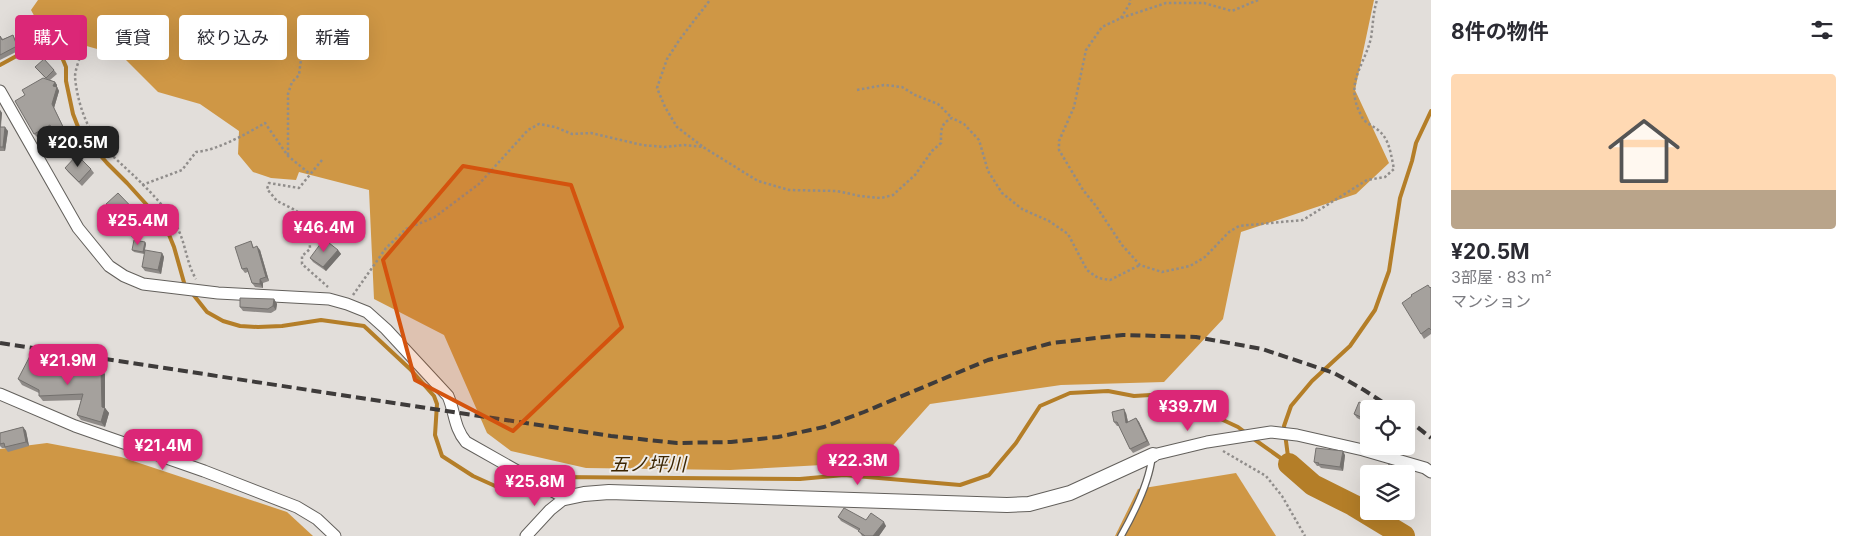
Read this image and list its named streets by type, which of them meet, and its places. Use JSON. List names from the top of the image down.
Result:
{
  "water": ["五ノ坪川"],
  "page": {
    "heading": "8件の物件",
    "chip": [
      "購入",
      "賃貸",
      "絞り込み",
      "新着"
    ],
    "list": [
      {
        "name": "¥20.5M",
        "note": "3部屋 · 83 m² · マンション"
      }
    ],
    "price": [
      "¥20.5M",
      "¥25.4M",
      "¥46.4M",
      "¥21.9M",
      "¥39.7M",
      "¥21.4M",
      "¥22.3M",
      "¥25.8M"
    ]
  }
}
